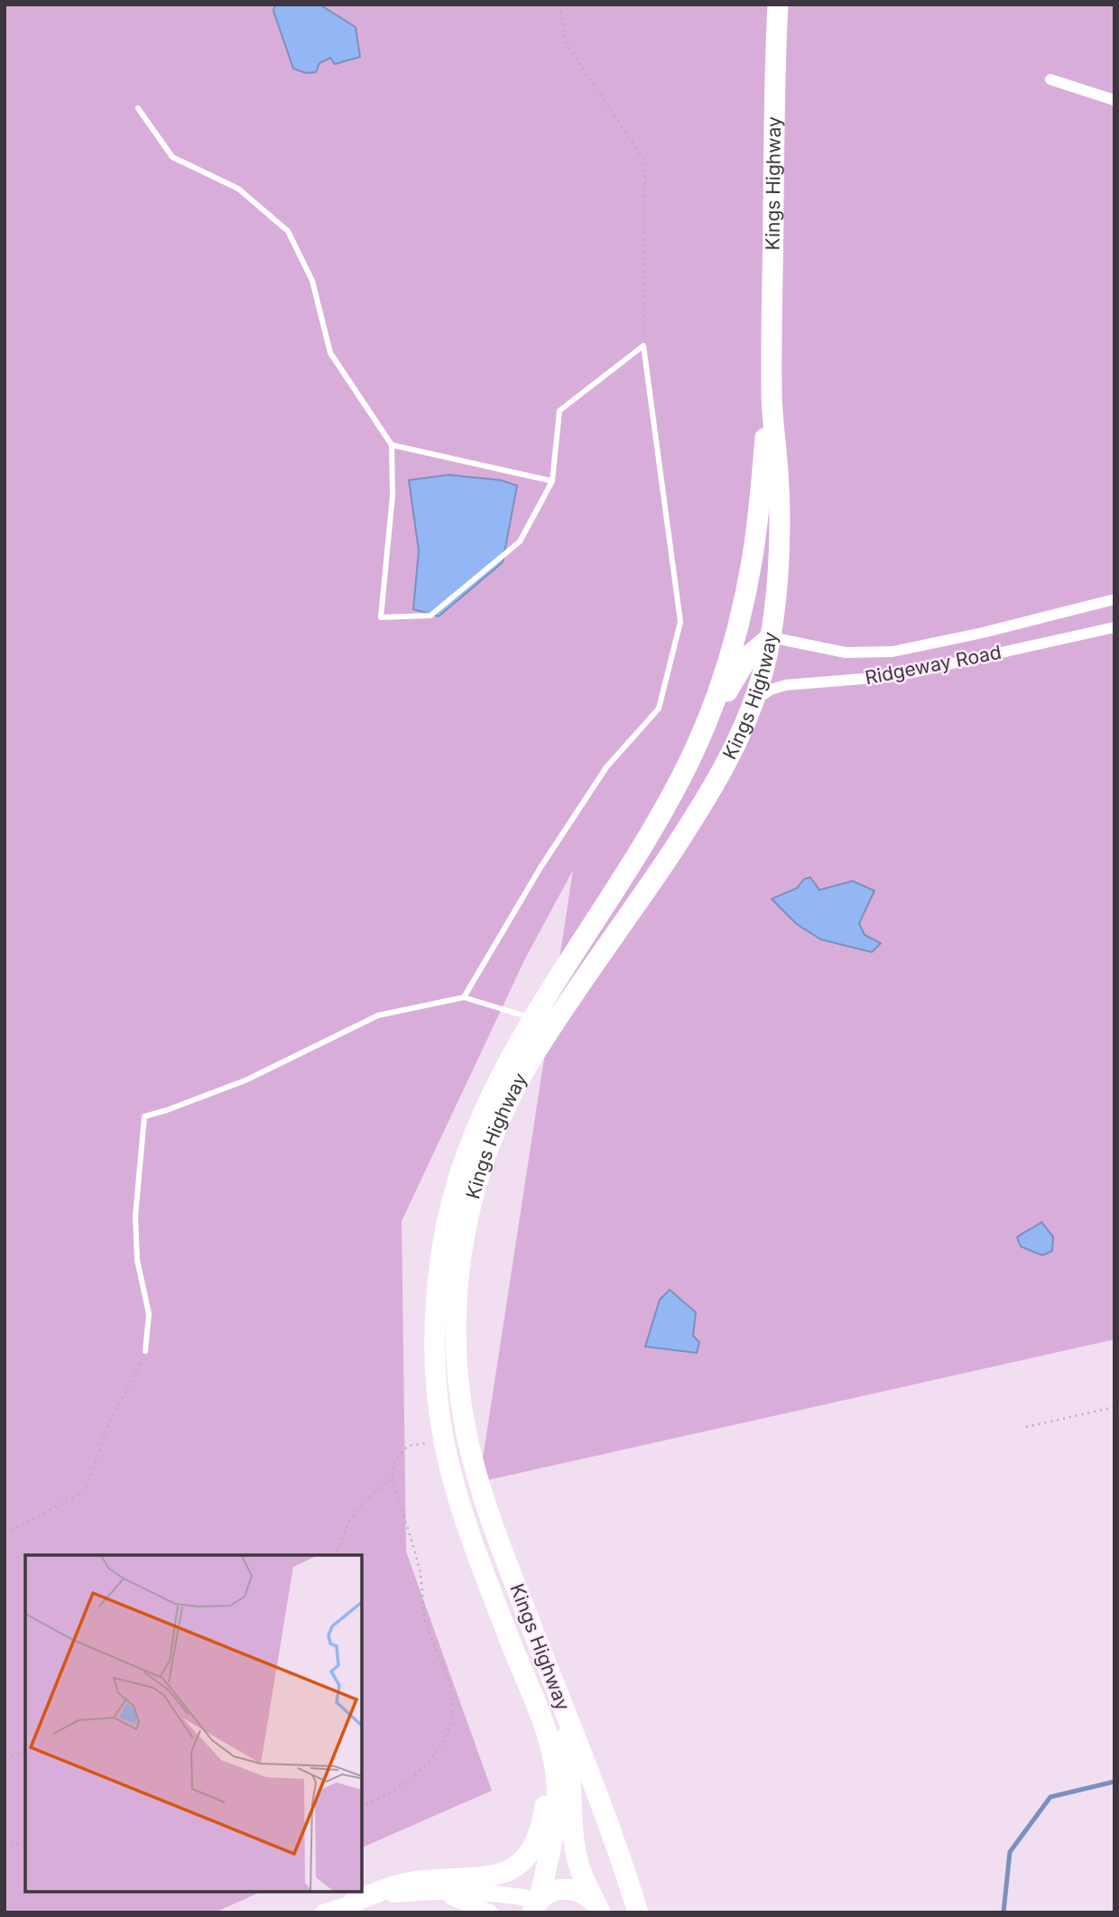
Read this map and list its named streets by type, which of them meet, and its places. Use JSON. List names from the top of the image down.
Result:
{
  "streets": {
    "highway": ["Kings Highway"],
    "street": ["Ridgeway Road"]
  },
  "crossings": [
    ["Kings Highway", "Ridgeway Road"]
  ]
}
